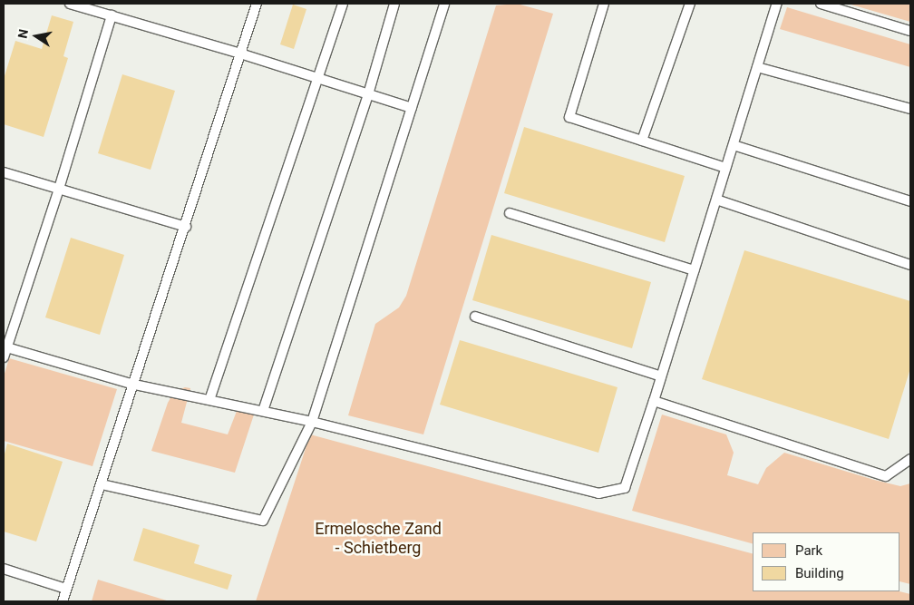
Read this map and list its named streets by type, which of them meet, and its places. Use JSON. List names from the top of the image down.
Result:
{
  "parks": ["Ermelosche Zand - Schietberg"],
  "legend": ["Park", "Building"],
  "north": "left"
}
